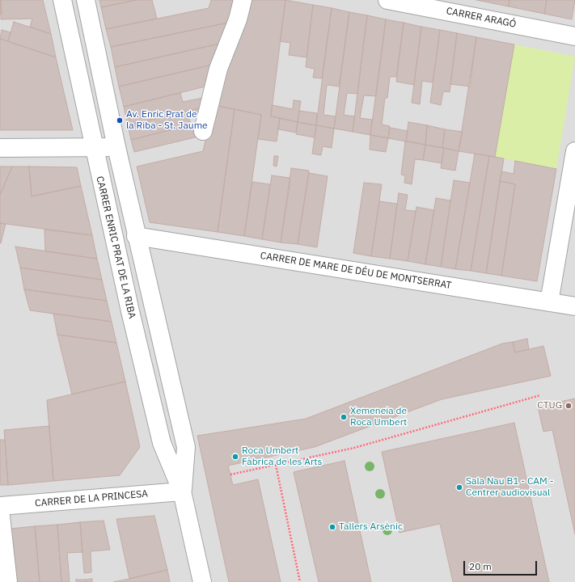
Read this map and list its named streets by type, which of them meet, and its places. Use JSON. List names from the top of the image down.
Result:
{
  "streets": {
    "street": [
      "CARRER ARAGÓ",
      "CARRER ENRIC PRAT DE LA RIBA",
      "CARRER DE MARE DE DÉU DE MONTSERRAT",
      "CARRER DE LA PRINCESA"
    ]
  },
  "crossings": [
    ["CARRER ENRIC PRAT DE LA RIBA", "CARRER DE MARE DE DÉU DE MONTSERRAT"],
    ["CARRER ENRIC PRAT DE LA RIBA", "CARRER DE LA PRINCESA"]
  ],
  "places": [
    "Av. Enric Prat de la Riba - St. Jaume",
    "CTUG",
    "Xemeneia de Roca Umbert",
    "Roca Umbert Fàbrica de les Arts",
    "Sala Nau B1 - CAM - Centrer audiovisual",
    "Tallers Arsènic"
  ],
  "scale_bar": "20 m"
}
